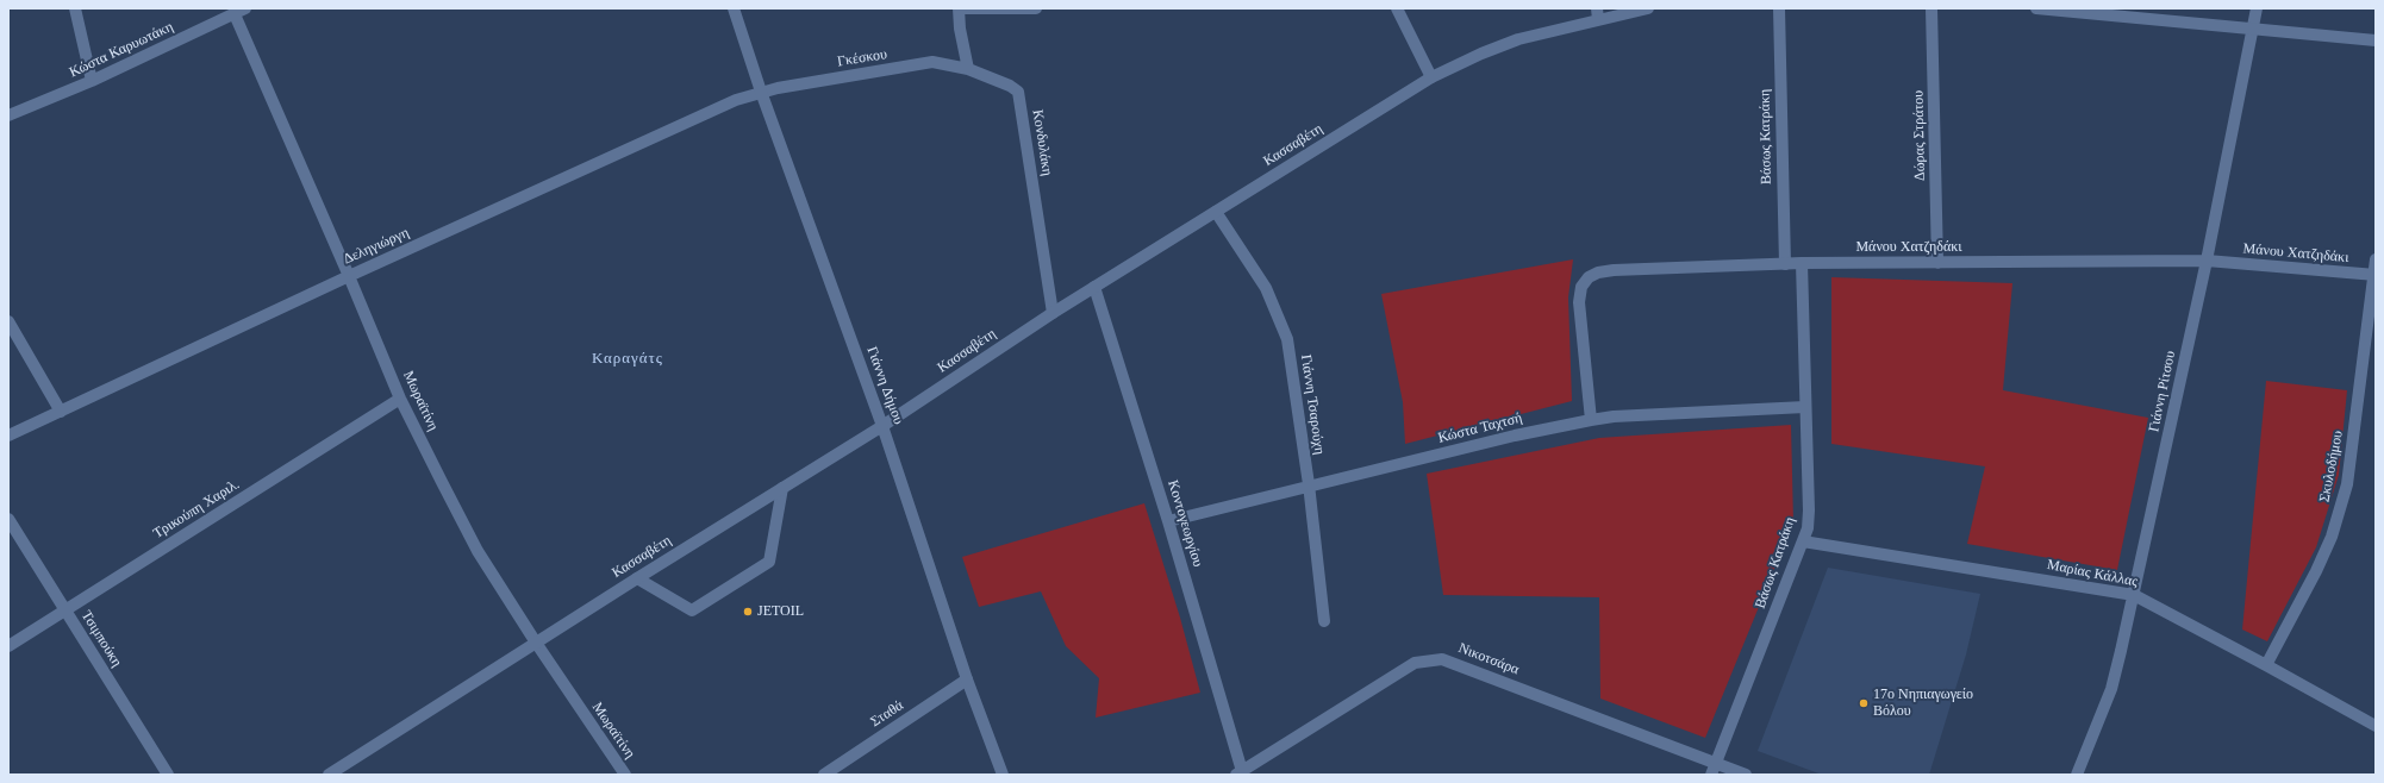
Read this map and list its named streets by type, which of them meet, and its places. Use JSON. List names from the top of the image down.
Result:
{
  "streets": {
    "street": [
      "Κώστα Καρυωτάκη",
      "Γκέσκου",
      "Δώρας Στράτου",
      "Βάσως Κατράκη",
      "Κονδυλάκη",
      "Κασσαβέτη",
      "Δεληγιώργη",
      "Μάνου Χατζηδάκι",
      "Γιάννη Δήμου",
      "Γιάννη Ρίτσου",
      "Μωραϊτίνη",
      "Γιάννη Τσαρούχη",
      "Κώστα Ταχτσή",
      "Σκυλοδήμου",
      "Τρικούπη Χαριλ.",
      "Κοντογεωργίου",
      "Μαρίας Κάλλας",
      "Τσιμπούκη",
      "Νικοτσάρα",
      "Σταθά"
    ]
  },
  "crossings": [
    ["Κώστα Καρυωτάκη", "Μωραϊτίνη"],
    ["Γκέσκου", "Κονδυλάκη"],
    ["Γκέσκου", "Δεληγιώργη"],
    ["Γκέσκου", "Γιάννη Δήμου"],
    ["Δώρας Στράτου", "Μάνου Χατζηδάκι"],
    ["Βάσως Κατράκη", "Μάνου Χατζηδάκι"],
    ["Βάσως Κατράκη", "Κώστα Ταχτσή"],
    ["Βάσως Κατράκη", "Μαρίας Κάλλας"],
    ["Βάσως Κατράκη", "Νικοτσάρα"],
    ["Κονδυλάκη", "Κασσαβέτη"],
    ["Κασσαβέτη", "Γιάννη Δήμου"],
    ["Κασσαβέτη", "Μωραϊτίνη"],
    ["Κασσαβέτη", "Γιάννη Τσαρούχη"],
    ["Κασσαβέτη", "Κοντογεωργίου"],
    ["Δεληγιώργη", "Γιάννη Δήμου"],
    ["Δεληγιώργη", "Μωραϊτίνη"],
    ["Μάνου Χατζηδάκι", "Γιάννη Ρίτσου"],
    ["Μάνου Χατζηδάκι", "Κώστα Ταχτσή"],
    ["Μάνου Χατζηδάκι", "Σκυλοδήμου"],
    ["Γιάννη Δήμου", "Σταθά"],
    ["Γιάννη Ρίτσου", "Μαρίας Κάλλας"],
    ["Μωραϊτίνη", "Τρικούπη Χαριλ."],
    ["Γιάννη Τσαρούχη", "Κώστα Ταχτσή"],
    ["Κώστα Ταχτσή", "Κοντογεωργίου"],
    ["Σκυλοδήμου", "Μαρίας Κάλλας"],
    ["Τρικούπη Χαριλ.", "Τσιμπούκη"],
    ["Κοντογεωργίου", "Νικοτσάρα"]
  ],
  "districts": ["Καραγάτς"],
  "places": ["JETOIL", "17ο Νηπιαγωγείο Βόλου"]
}
